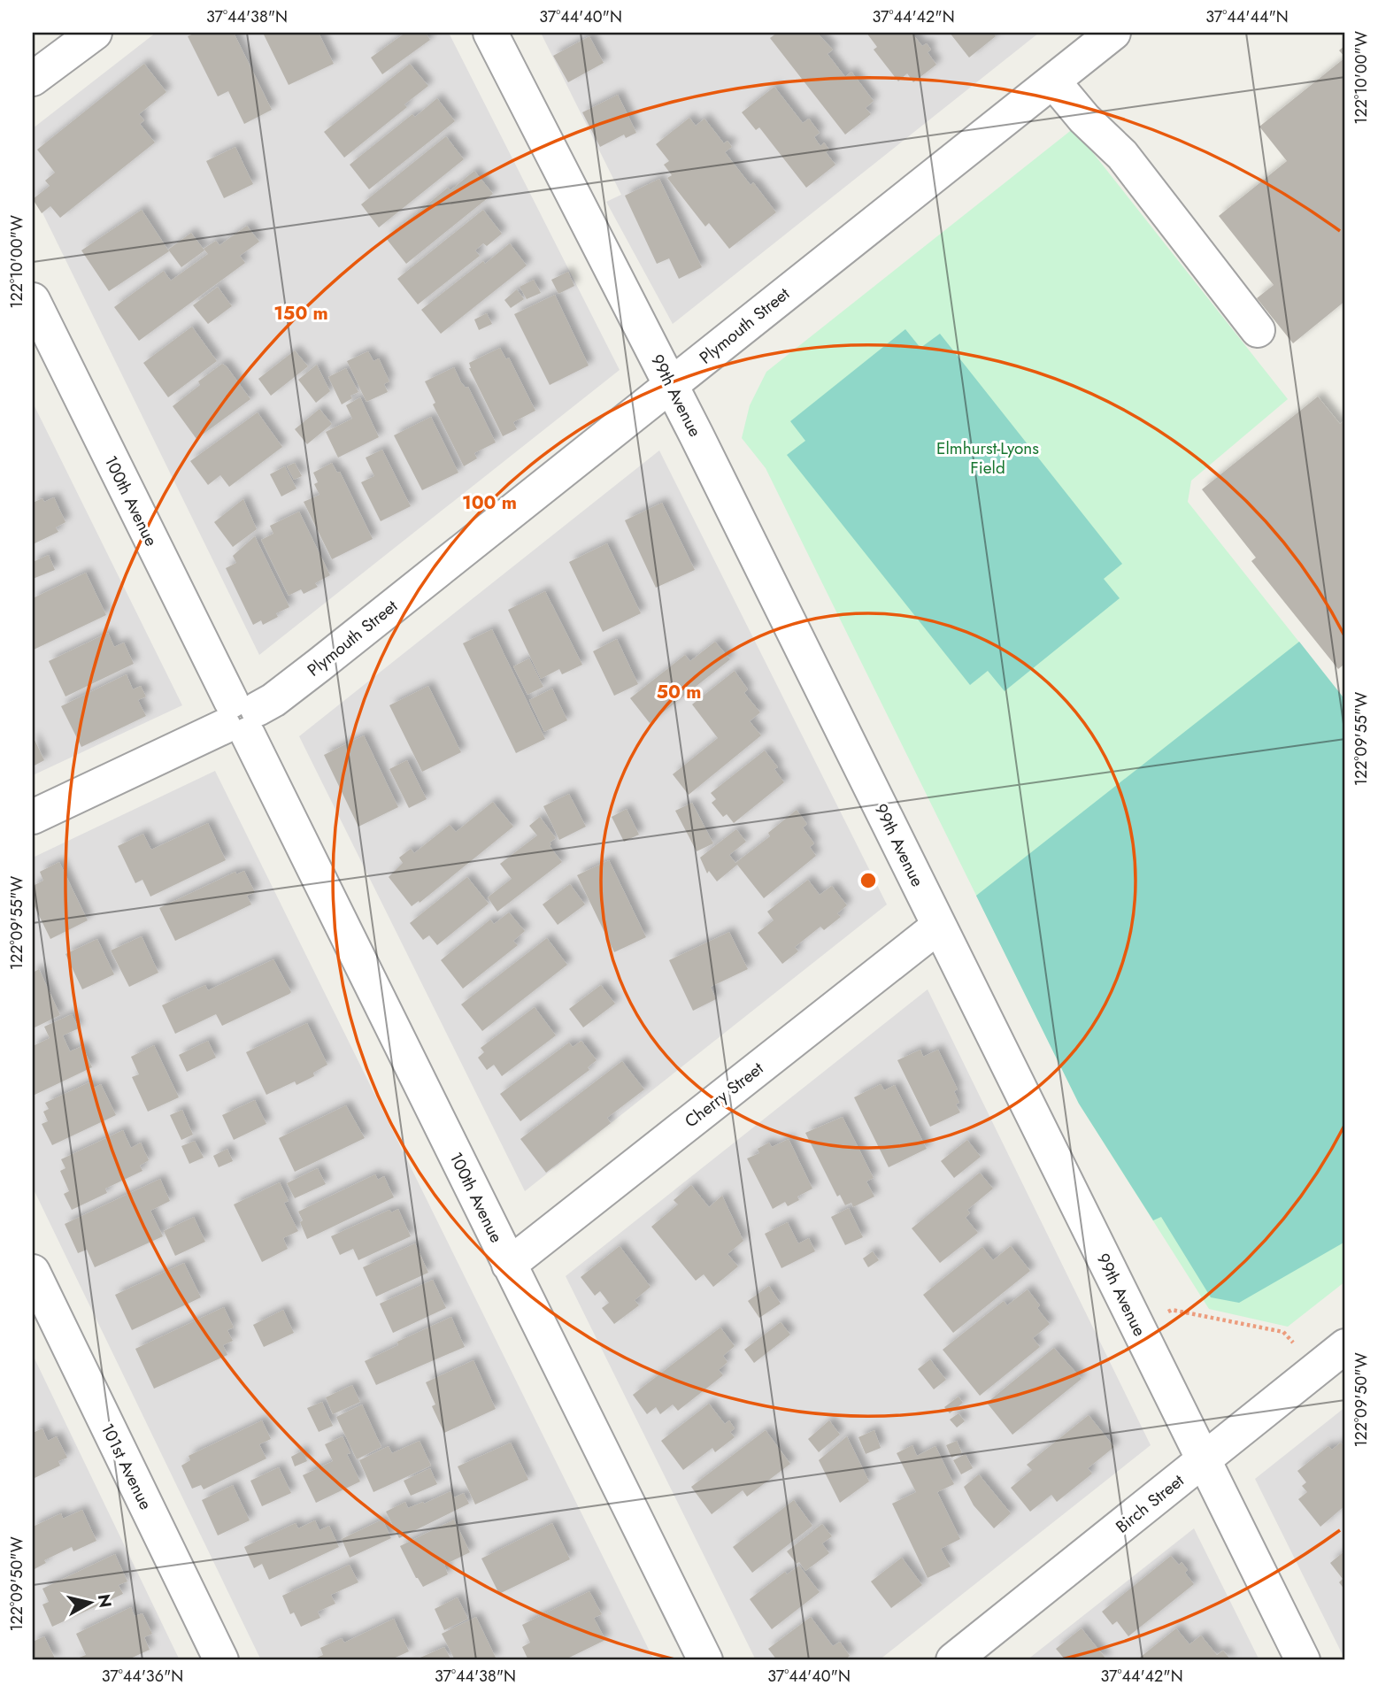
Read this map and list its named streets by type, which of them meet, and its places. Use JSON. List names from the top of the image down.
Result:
{
  "streets": {
    "street": [
      "Plymouth Street",
      "99th Avenue",
      "100th Avenue",
      "Cherry Street",
      "101st Avenue",
      "Birch Street"
    ]
  },
  "crossings": [
    ["Plymouth Street", "99th Avenue"],
    ["Plymouth Street", "100th Avenue"],
    ["99th Avenue", "Cherry Street"],
    ["99th Avenue", "Birch Street"],
    ["100th Avenue", "Cherry Street"]
  ],
  "parks": ["Elmhurst-Lyons Field"],
  "north": "right",
  "coordinates": [
    "37°44'38\"N",
    "37°44'40\"N",
    "37°44'42\"N",
    "37°44'44\"N",
    "122°10'00\"W",
    "122°09'55\"W",
    "122°09'50\"W",
    "37°44'36\"N"
  ],
  "rings": ["150 m", "100 m", "50 m"]
}
